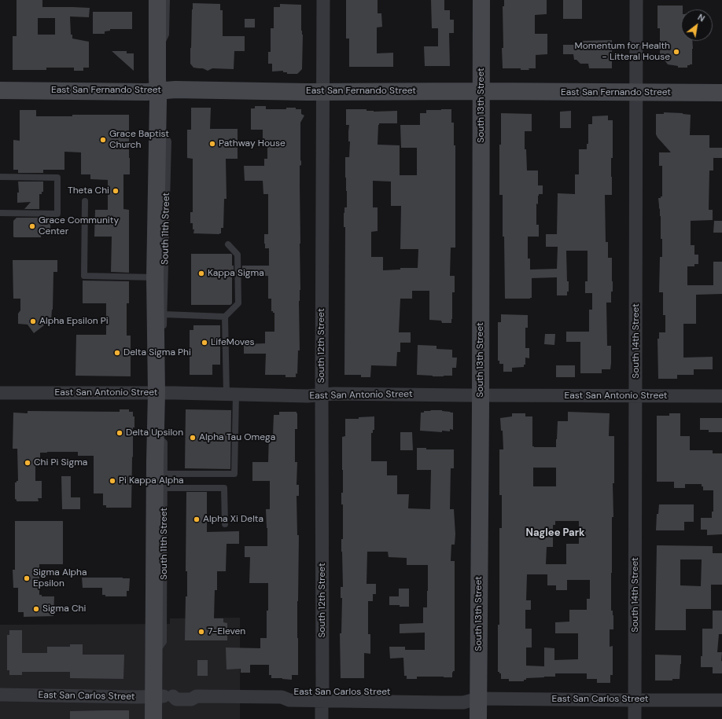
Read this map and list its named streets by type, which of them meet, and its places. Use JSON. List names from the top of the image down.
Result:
{
  "streets": {
    "street": [
      "East San Fernando Street",
      "South 13th Street",
      "South 11th Street",
      "South 14th Street",
      "South 12th Street",
      "East San Antonio Street",
      "East San Carlos Street"
    ]
  },
  "crossings": [
    ["East San Fernando Street", "South 13th Street"],
    ["East San Fernando Street", "South 11th Street"],
    ["East San Fernando Street", "South 14th Street"],
    ["East San Fernando Street", "South 12th Street"],
    ["South 13th Street", "East San Antonio Street"],
    ["South 13th Street", "East San Carlos Street"],
    ["South 11th Street", "East San Antonio Street"],
    ["South 11th Street", "East San Carlos Street"],
    ["South 14th Street", "East San Antonio Street"],
    ["South 14th Street", "East San Carlos Street"],
    ["South 12th Street", "East San Antonio Street"],
    ["South 12th Street", "East San Carlos Street"]
  ],
  "districts": ["Naglee Park"],
  "places": [
    "Momentum for Health - Litteral House",
    "Grace Baptist Church",
    "Pathway House",
    "Theta Chi",
    "Grace Community Center",
    "Kappa Sigma",
    "Alpha Epsilon Pi",
    "LifeMoves",
    "Delta Sigma Phi",
    "Delta Upsilon",
    "Alpha Tau Omega",
    "Chi Pi Sigma",
    "Pi Kappa Alpha",
    "Alpha Xi Delta",
    "Sigma Alpha Epsilon",
    "Sigma Chi",
    "7-Eleven"
  ],
  "north": "top right"
}
